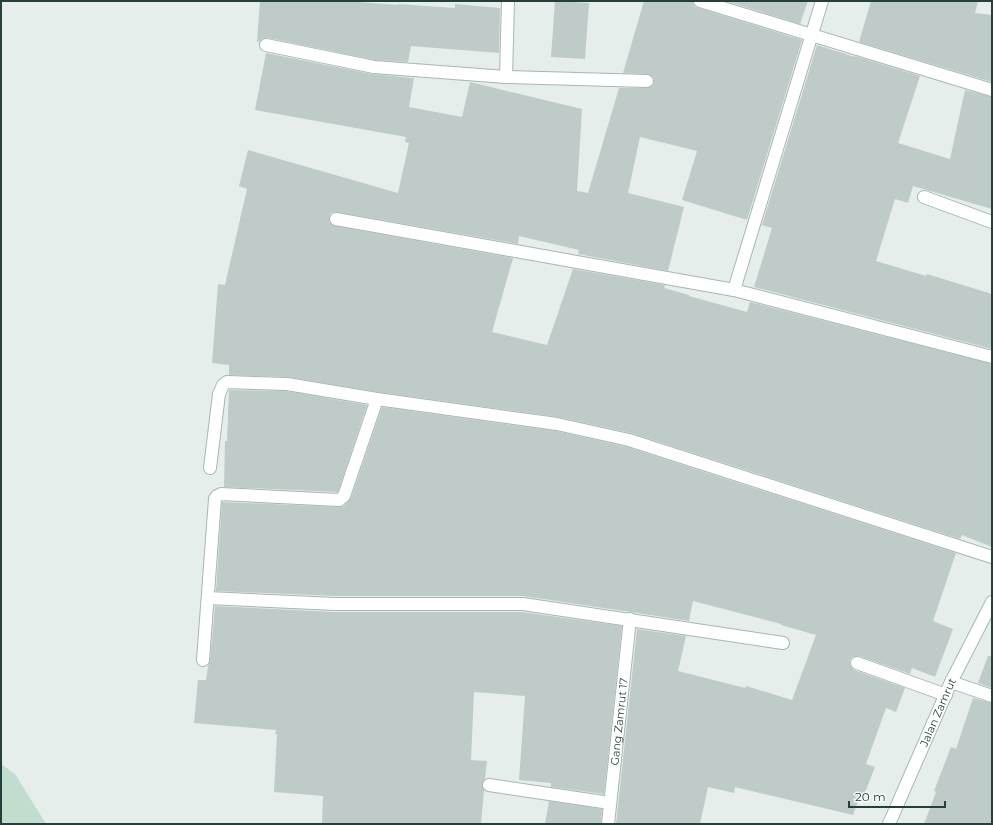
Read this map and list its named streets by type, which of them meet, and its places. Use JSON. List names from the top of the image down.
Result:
{
  "streets": {
    "street": ["Jalan Zamrut", "Gang Zamrut 17"]
  },
  "scale_bar": "20 m"
}
